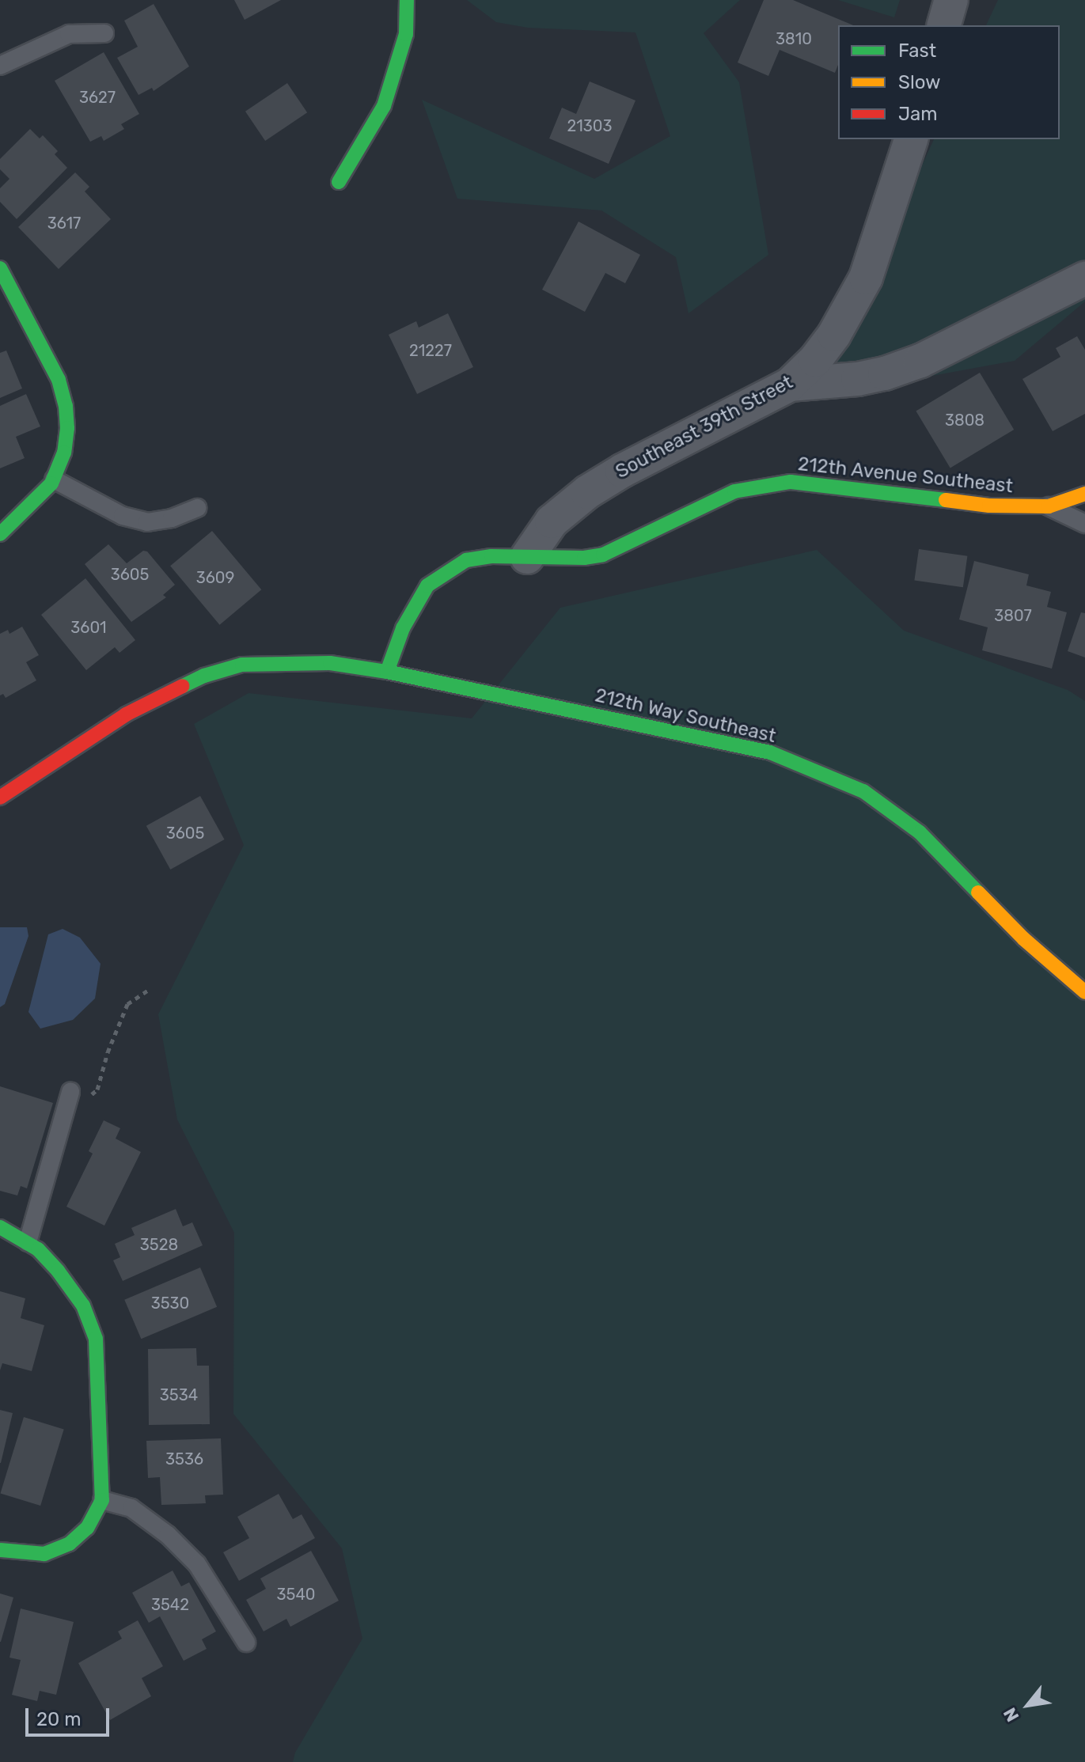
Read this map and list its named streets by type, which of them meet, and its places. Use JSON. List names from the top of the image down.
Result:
{
  "streets": {
    "street": ["Southeast 39th Street", "212th Avenue Southeast", "212th Way Southeast"]
  },
  "crossings": [
    ["Southeast 39th Street", "212th Avenue Southeast"],
    ["212th Avenue Southeast", "212th Way Southeast"]
  ],
  "house_numbers": [
    "3810",
    "3627",
    "21303",
    "3617",
    "21227",
    "3808",
    "3605",
    "3609",
    "3807",
    "3601",
    "3605",
    "3528",
    "3530",
    "3534",
    "3536",
    "3540",
    "3542"
  ],
  "legend": ["Fast", "Slow", "Jam"],
  "scale_bar": "20 m",
  "north": "bottom left"
}
